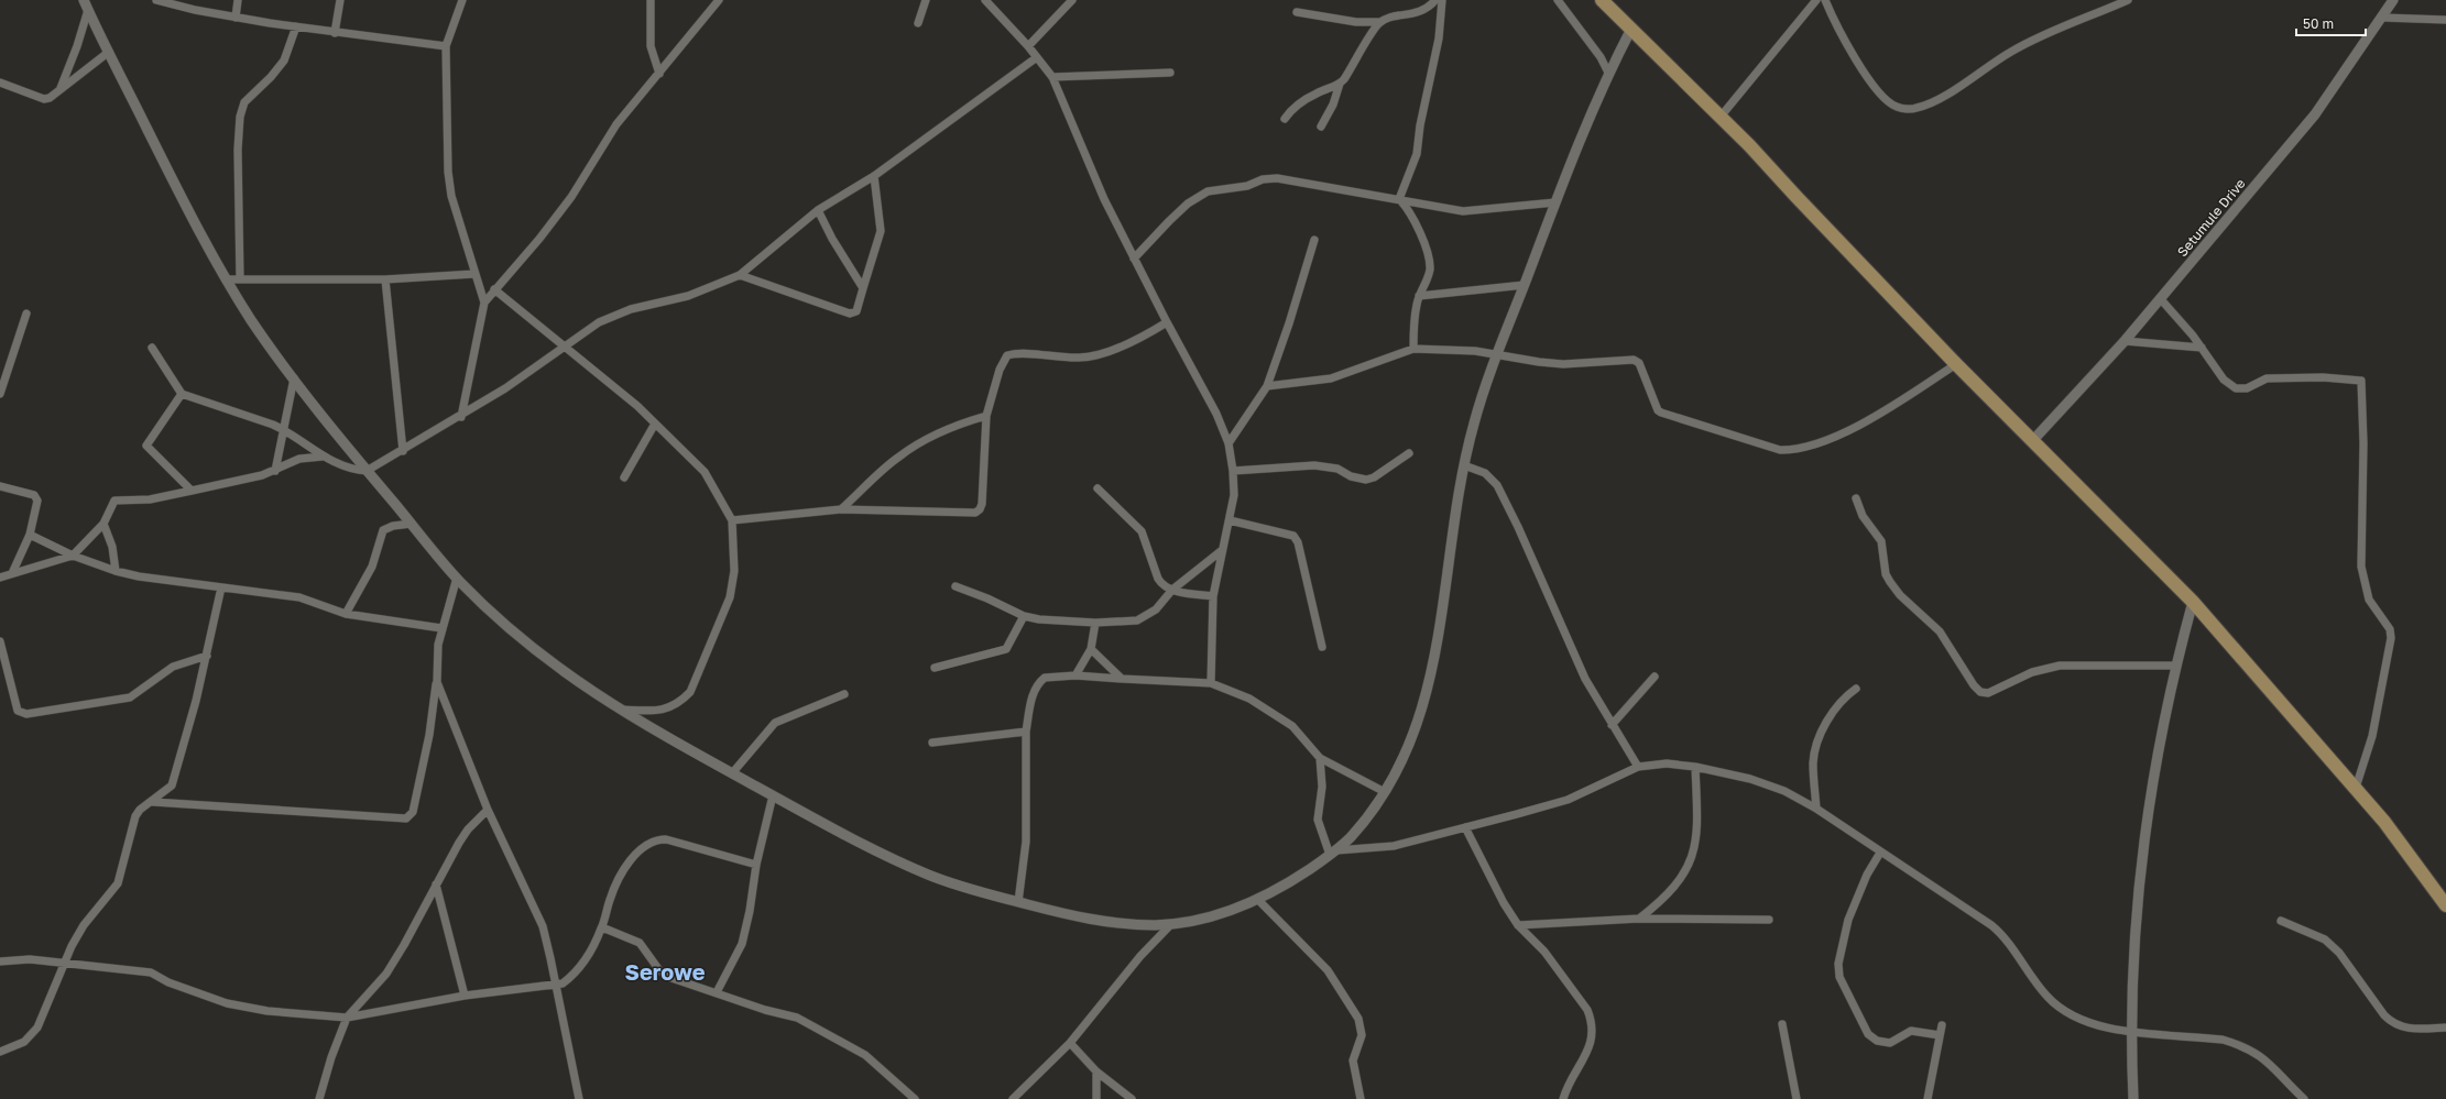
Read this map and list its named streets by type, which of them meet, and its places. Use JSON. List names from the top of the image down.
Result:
{
  "streets": {
    "street": ["Setumule Drive"]
  },
  "districts": ["Serowe"],
  "scale_bar": "50 m"
}
